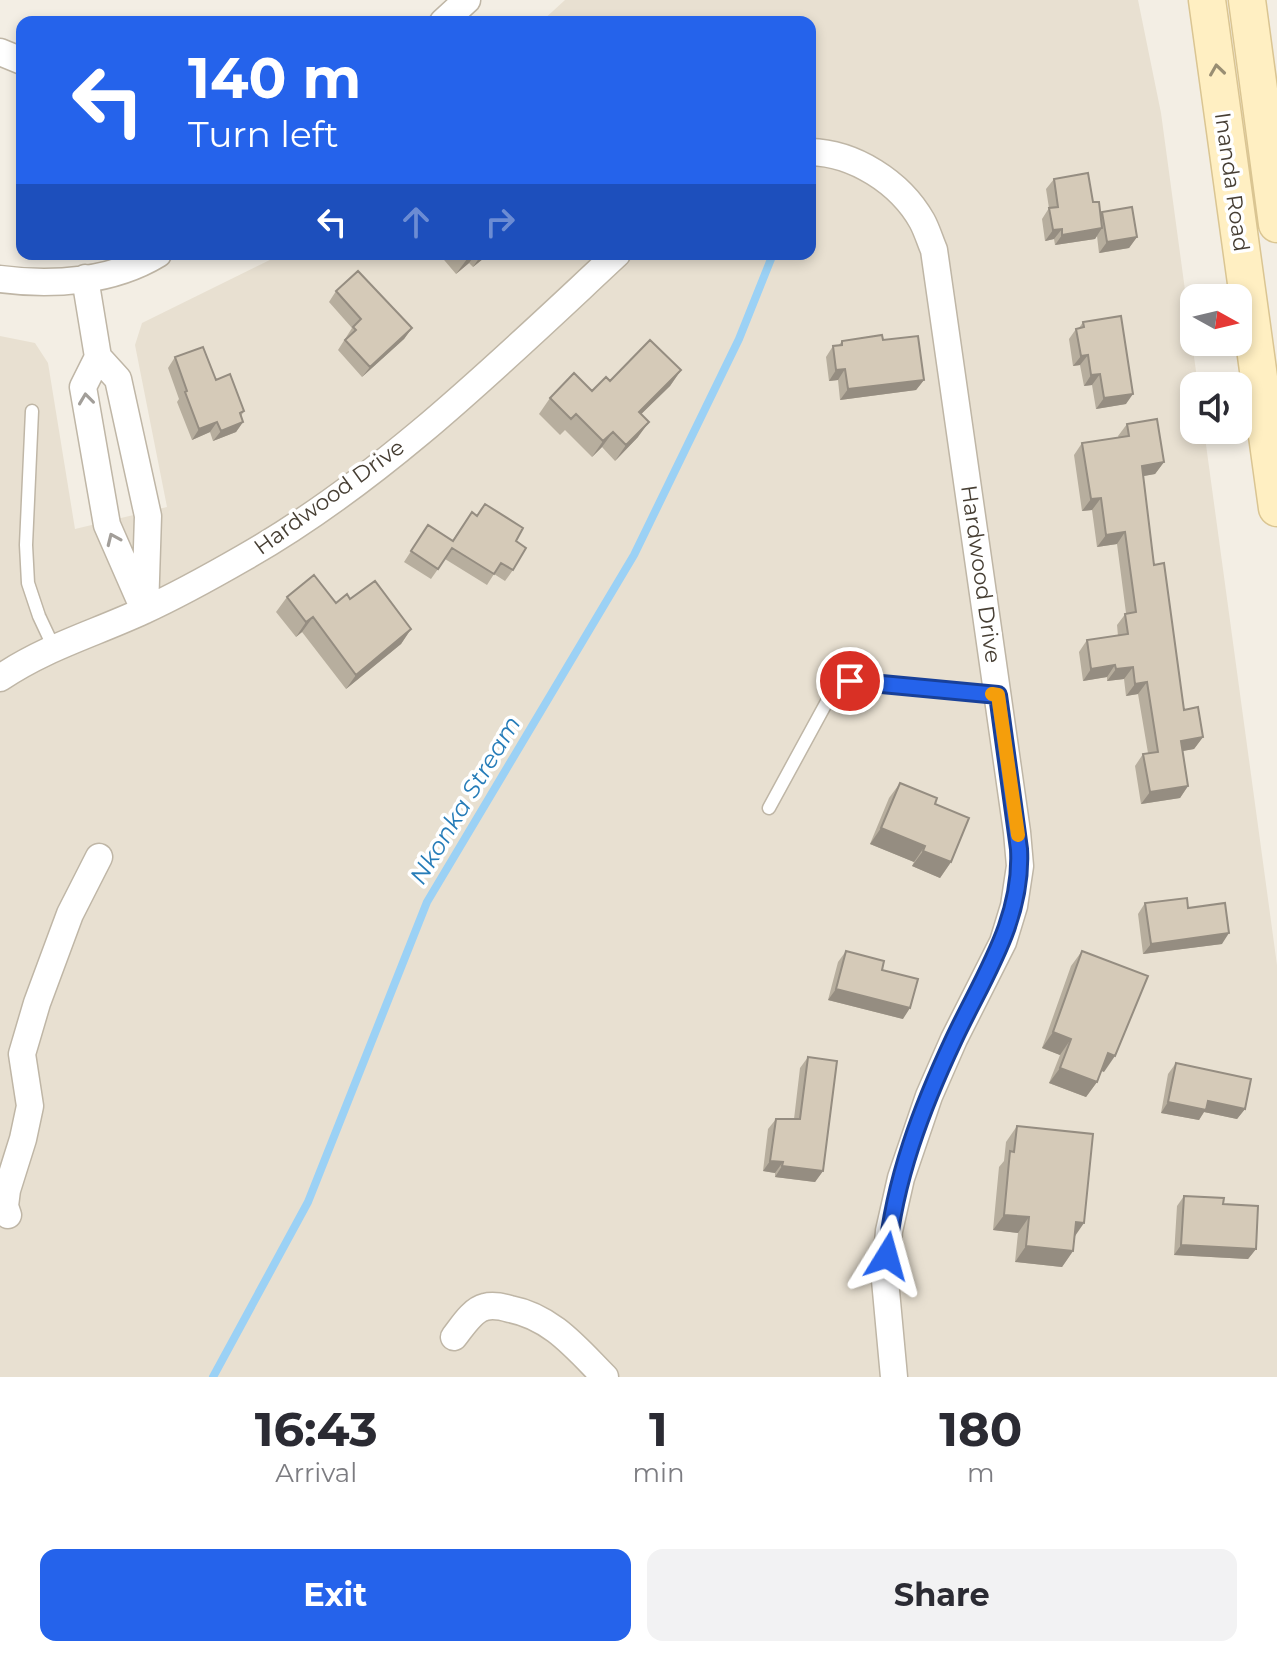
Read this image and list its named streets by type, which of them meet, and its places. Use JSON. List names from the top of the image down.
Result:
{
  "streets": {
    "main road": ["Inanda Road"],
    "street": ["Hardwood Drive"]
  },
  "water": ["Nkonka Stream"],
  "north": "right",
  "page": {
    "turn": ["140 m", "Turn left"],
    "eta": [
      "16:43",
      "Arrival",
      "1",
      "min",
      "180",
      "m"
    ],
    "buttons": ["Exit", "Share"]
  }
}
